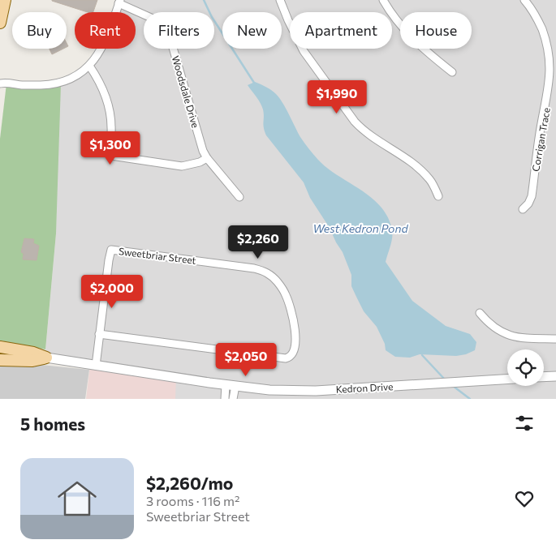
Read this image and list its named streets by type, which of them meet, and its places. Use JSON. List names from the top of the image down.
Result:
{
  "streets": {
    "street": [
      "Woodsdale Drive",
      "Corrigan Trace",
      "Sweetbriar Street",
      "Kedron Drive"
    ]
  },
  "water": ["West Kedron Pond"],
  "page": {
    "chip": [
      "Buy",
      "Rent",
      "Filters",
      "New",
      "Apartment",
      "House"
    ],
    "price": [
      "$1,990",
      "$1,300",
      "$2,260",
      "$2,000",
      "$2,050"
    ],
    "heading": "5 homes",
    "list": [
      {
        "name": "$2,260/mo",
        "note": "3 rooms · 116 m² · Sweetbriar Street"
      }
    ]
  }
}
